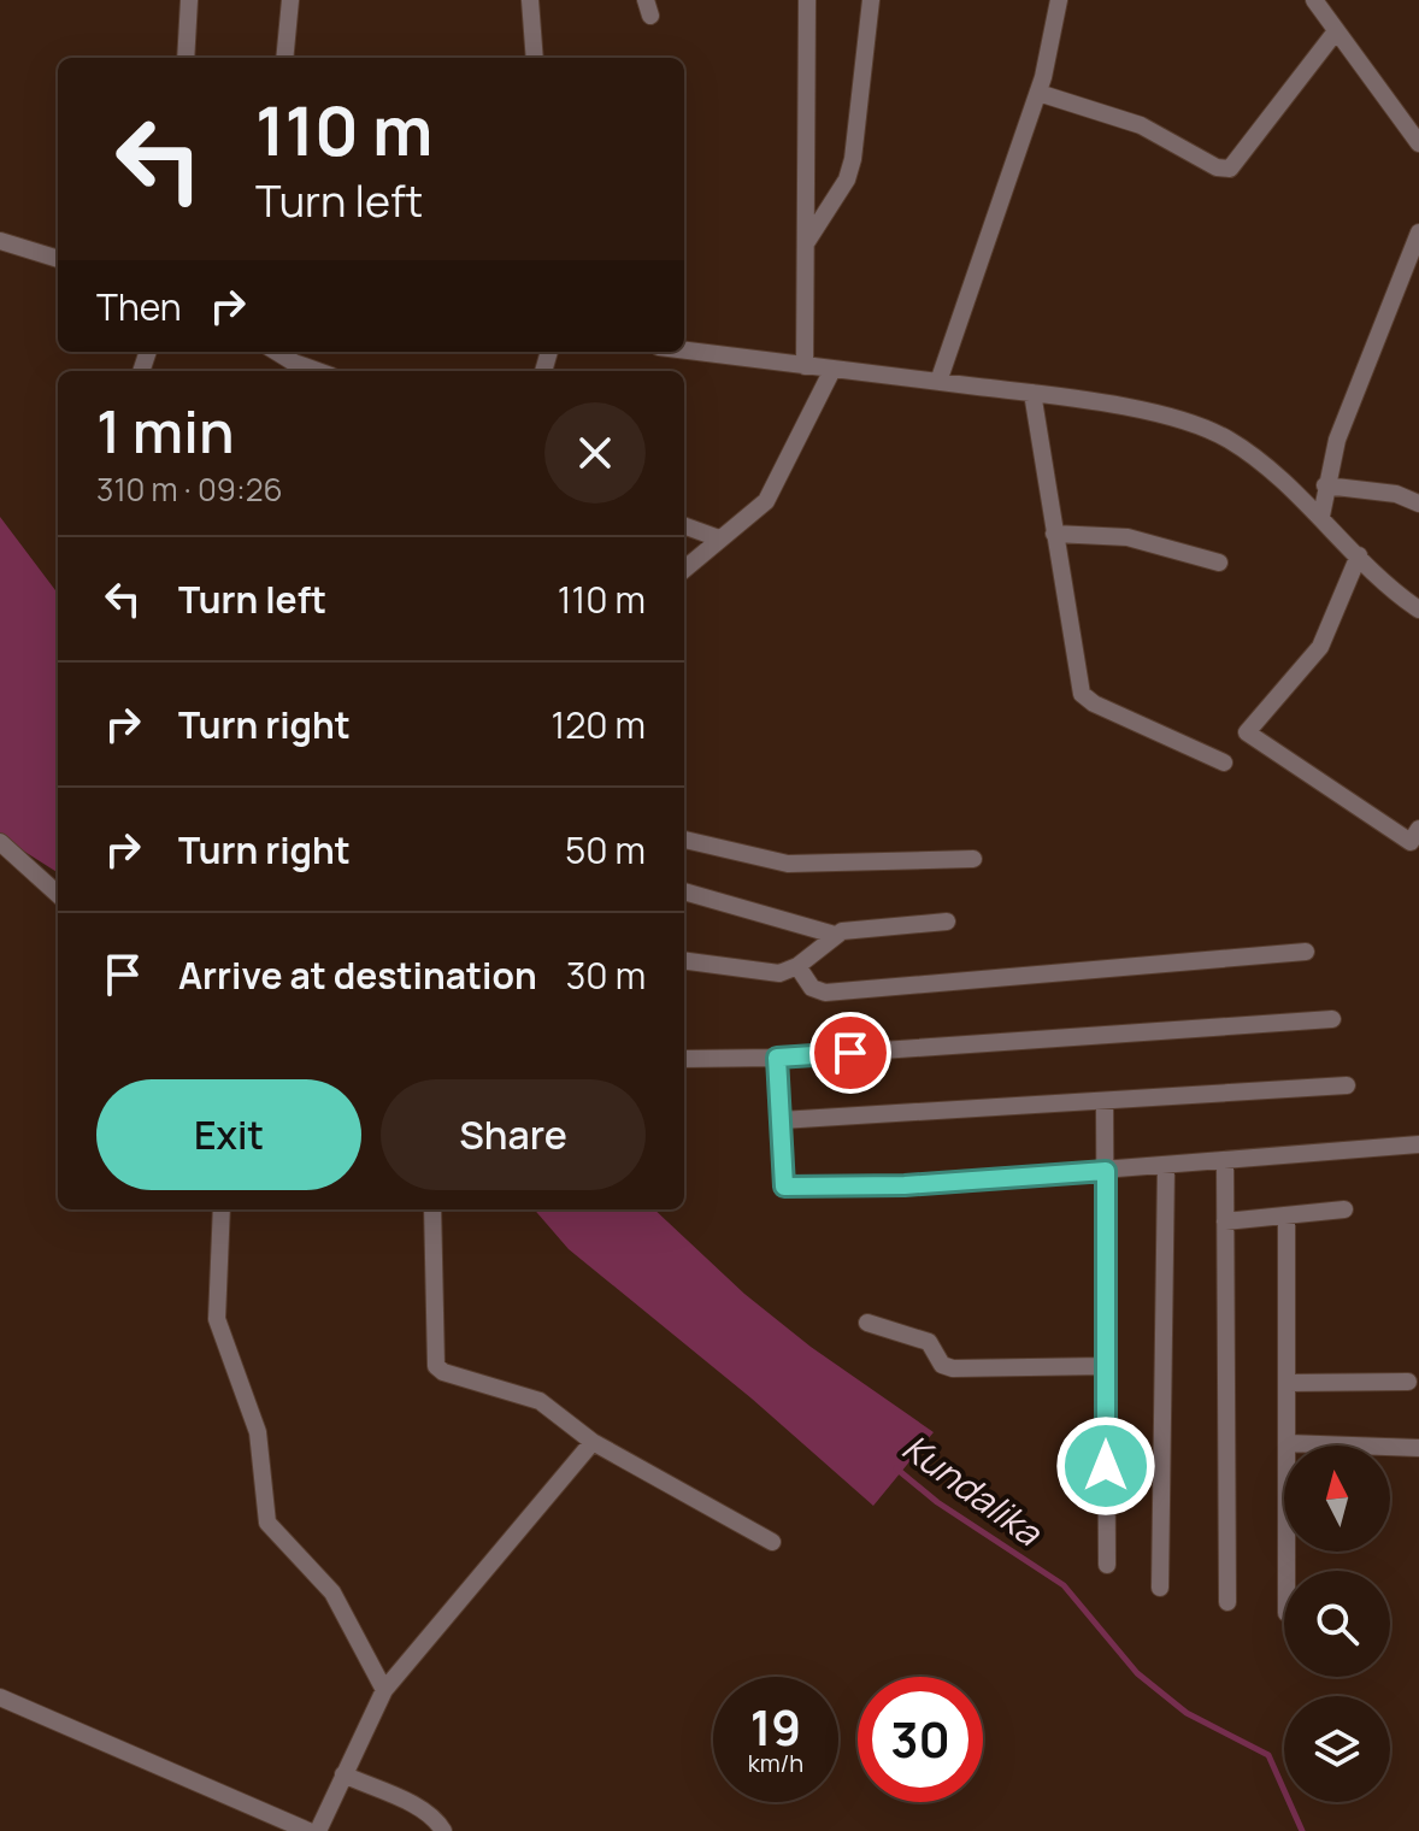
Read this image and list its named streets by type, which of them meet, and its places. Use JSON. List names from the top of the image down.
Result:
{
  "water": ["Kundalika"],
  "north": "top",
  "page": {
    "turn": ["110 m", "Turn left"],
    "then": "Then",
    "heading": ["1 min", "310 m · 09:26"],
    "list": [
      {
        "name": "Turn left",
        "value": "110 m"
      },
      {
        "name": "Turn right",
        "value": "120 m"
      },
      {
        "name": "Turn right",
        "value": "50 m"
      },
      {
        "name": "Arrive at destination",
        "value": "30 m"
      }
    ],
    "buttons": ["Exit", "Share"],
    "speed": "19 km/h",
    "limit": "30"
  }
}
